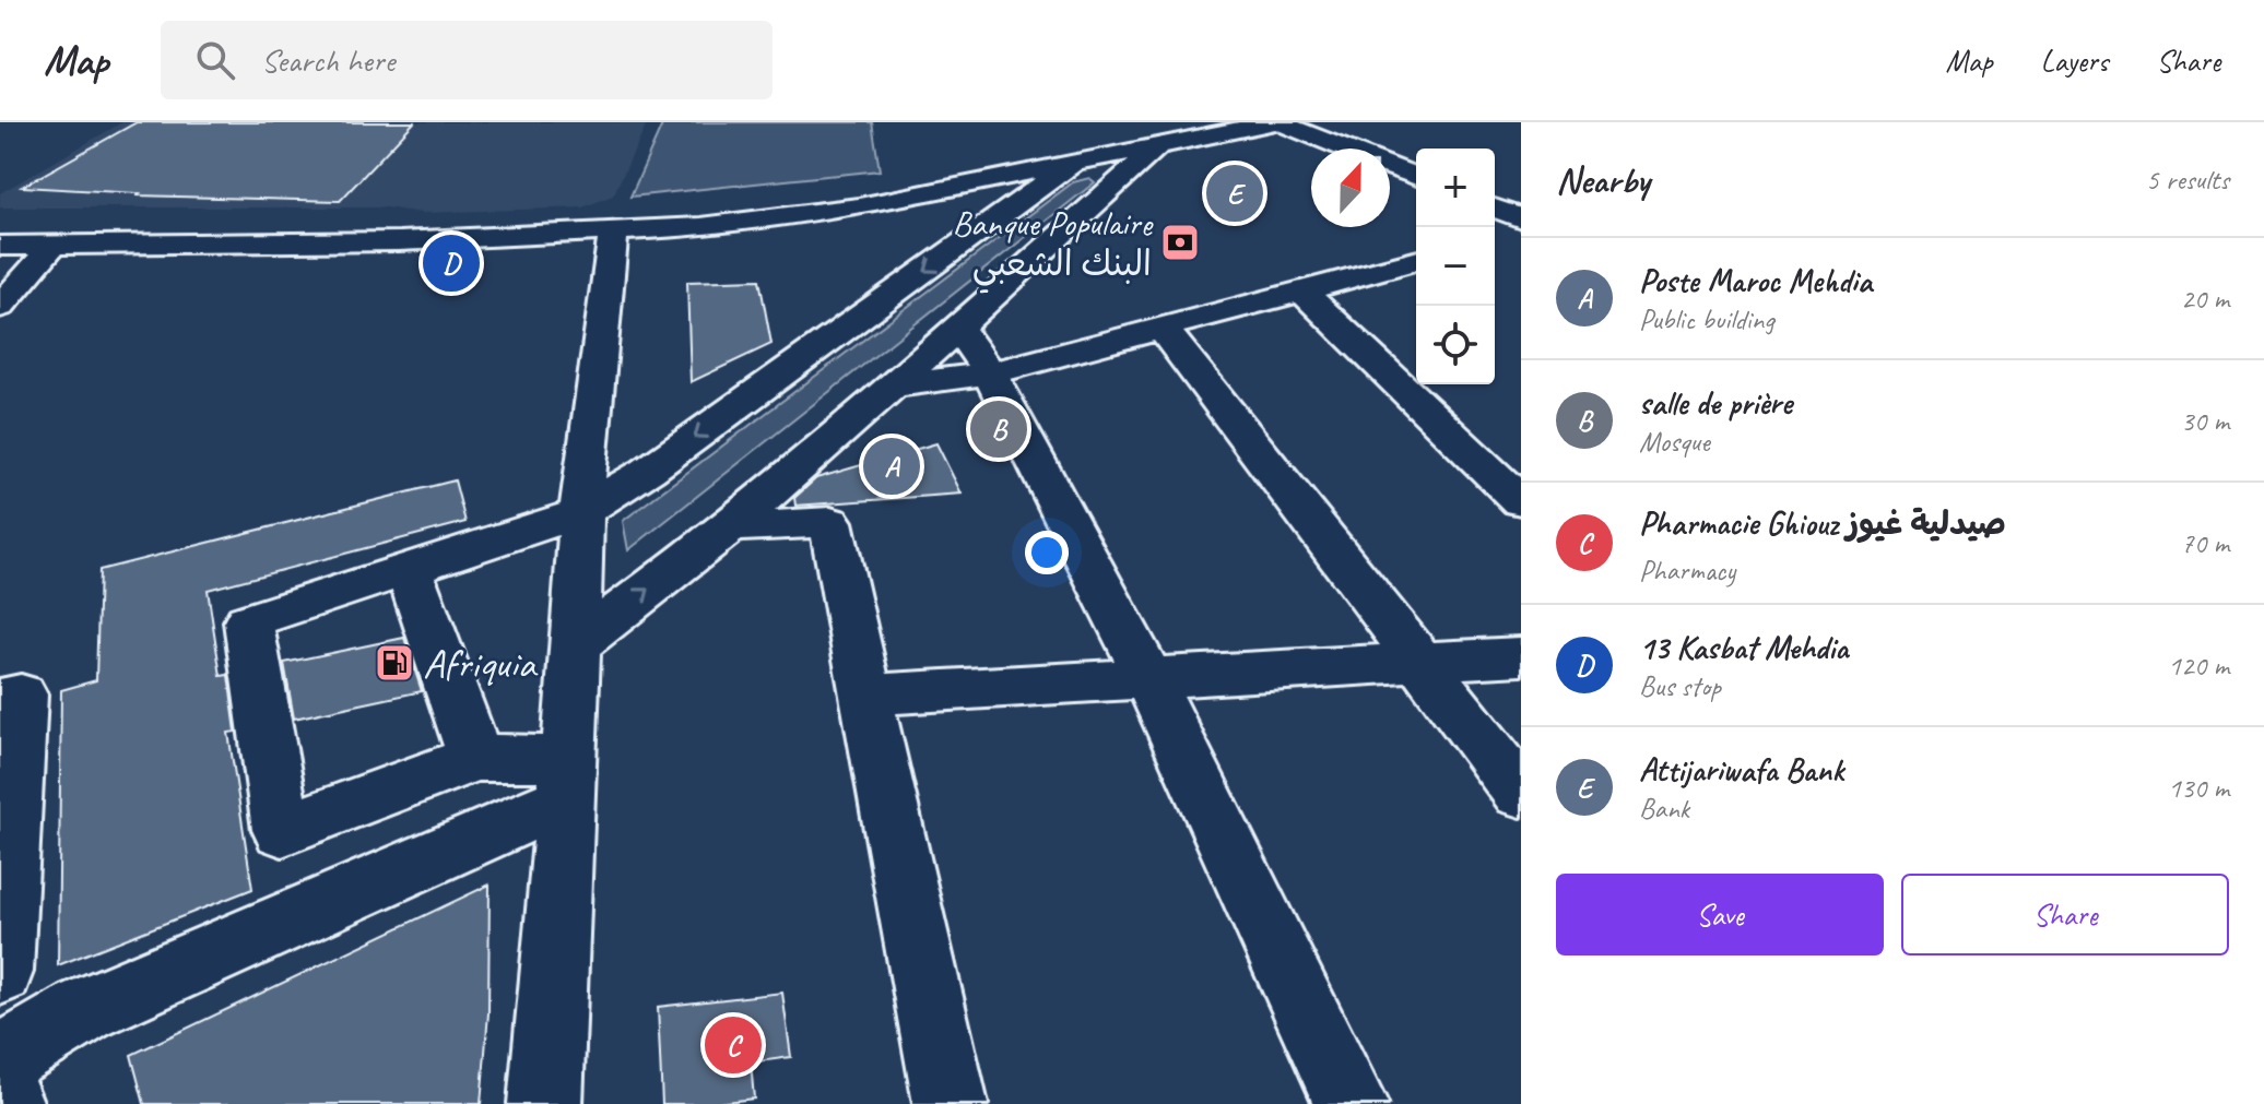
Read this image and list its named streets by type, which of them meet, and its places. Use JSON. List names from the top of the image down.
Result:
{
  "places": {
    "bank": ["Banque Populaire البنك الشعبي"],
    "fuel station": ["Afriquia"]
  },
  "north": "top",
  "page": {
    "header": "Map",
    "search": "Search here",
    "nav": ["Map", "Layers", "Share"],
    "heading": ["Nearby", "5 results"],
    "map_buttons": ["+", "−"],
    "pins": [
      "E",
      "D",
      "B",
      "A",
      "C"
    ],
    "list": [
      {
        "mark": "A",
        "name": "Poste Maroc Mehdia",
        "note": "Public building",
        "value": "20 m"
      },
      {
        "mark": "B",
        "name": "salle de prière",
        "note": "Mosque",
        "value": "30 m"
      },
      {
        "mark": "C",
        "name": "Pharmacie Ghiouz صيدلية غيوز",
        "note": "Pharmacy",
        "value": "70 m"
      },
      {
        "mark": "D",
        "name": "13 Kasbat Mehdia",
        "note": "Bus stop",
        "value": "120 m"
      },
      {
        "mark": "E",
        "name": "Attijariwafa Bank",
        "note": "Bank",
        "value": "130 m"
      }
    ],
    "buttons": ["Save", "Share"]
  }
}
